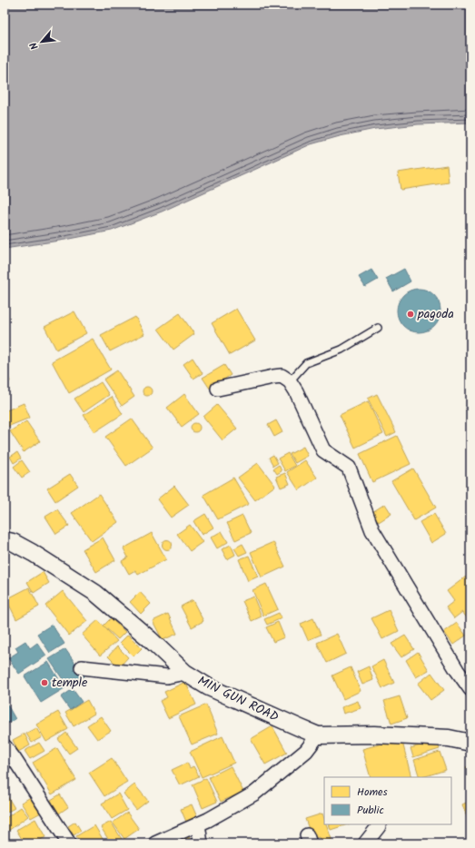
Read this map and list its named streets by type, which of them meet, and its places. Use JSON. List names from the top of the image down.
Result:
{
  "streets": {
    "street": ["MIN GUN ROAD"]
  },
  "places": ["pagoda", "temple"],
  "legend": ["Homes", "Public"],
  "north": "bottom left"
}
